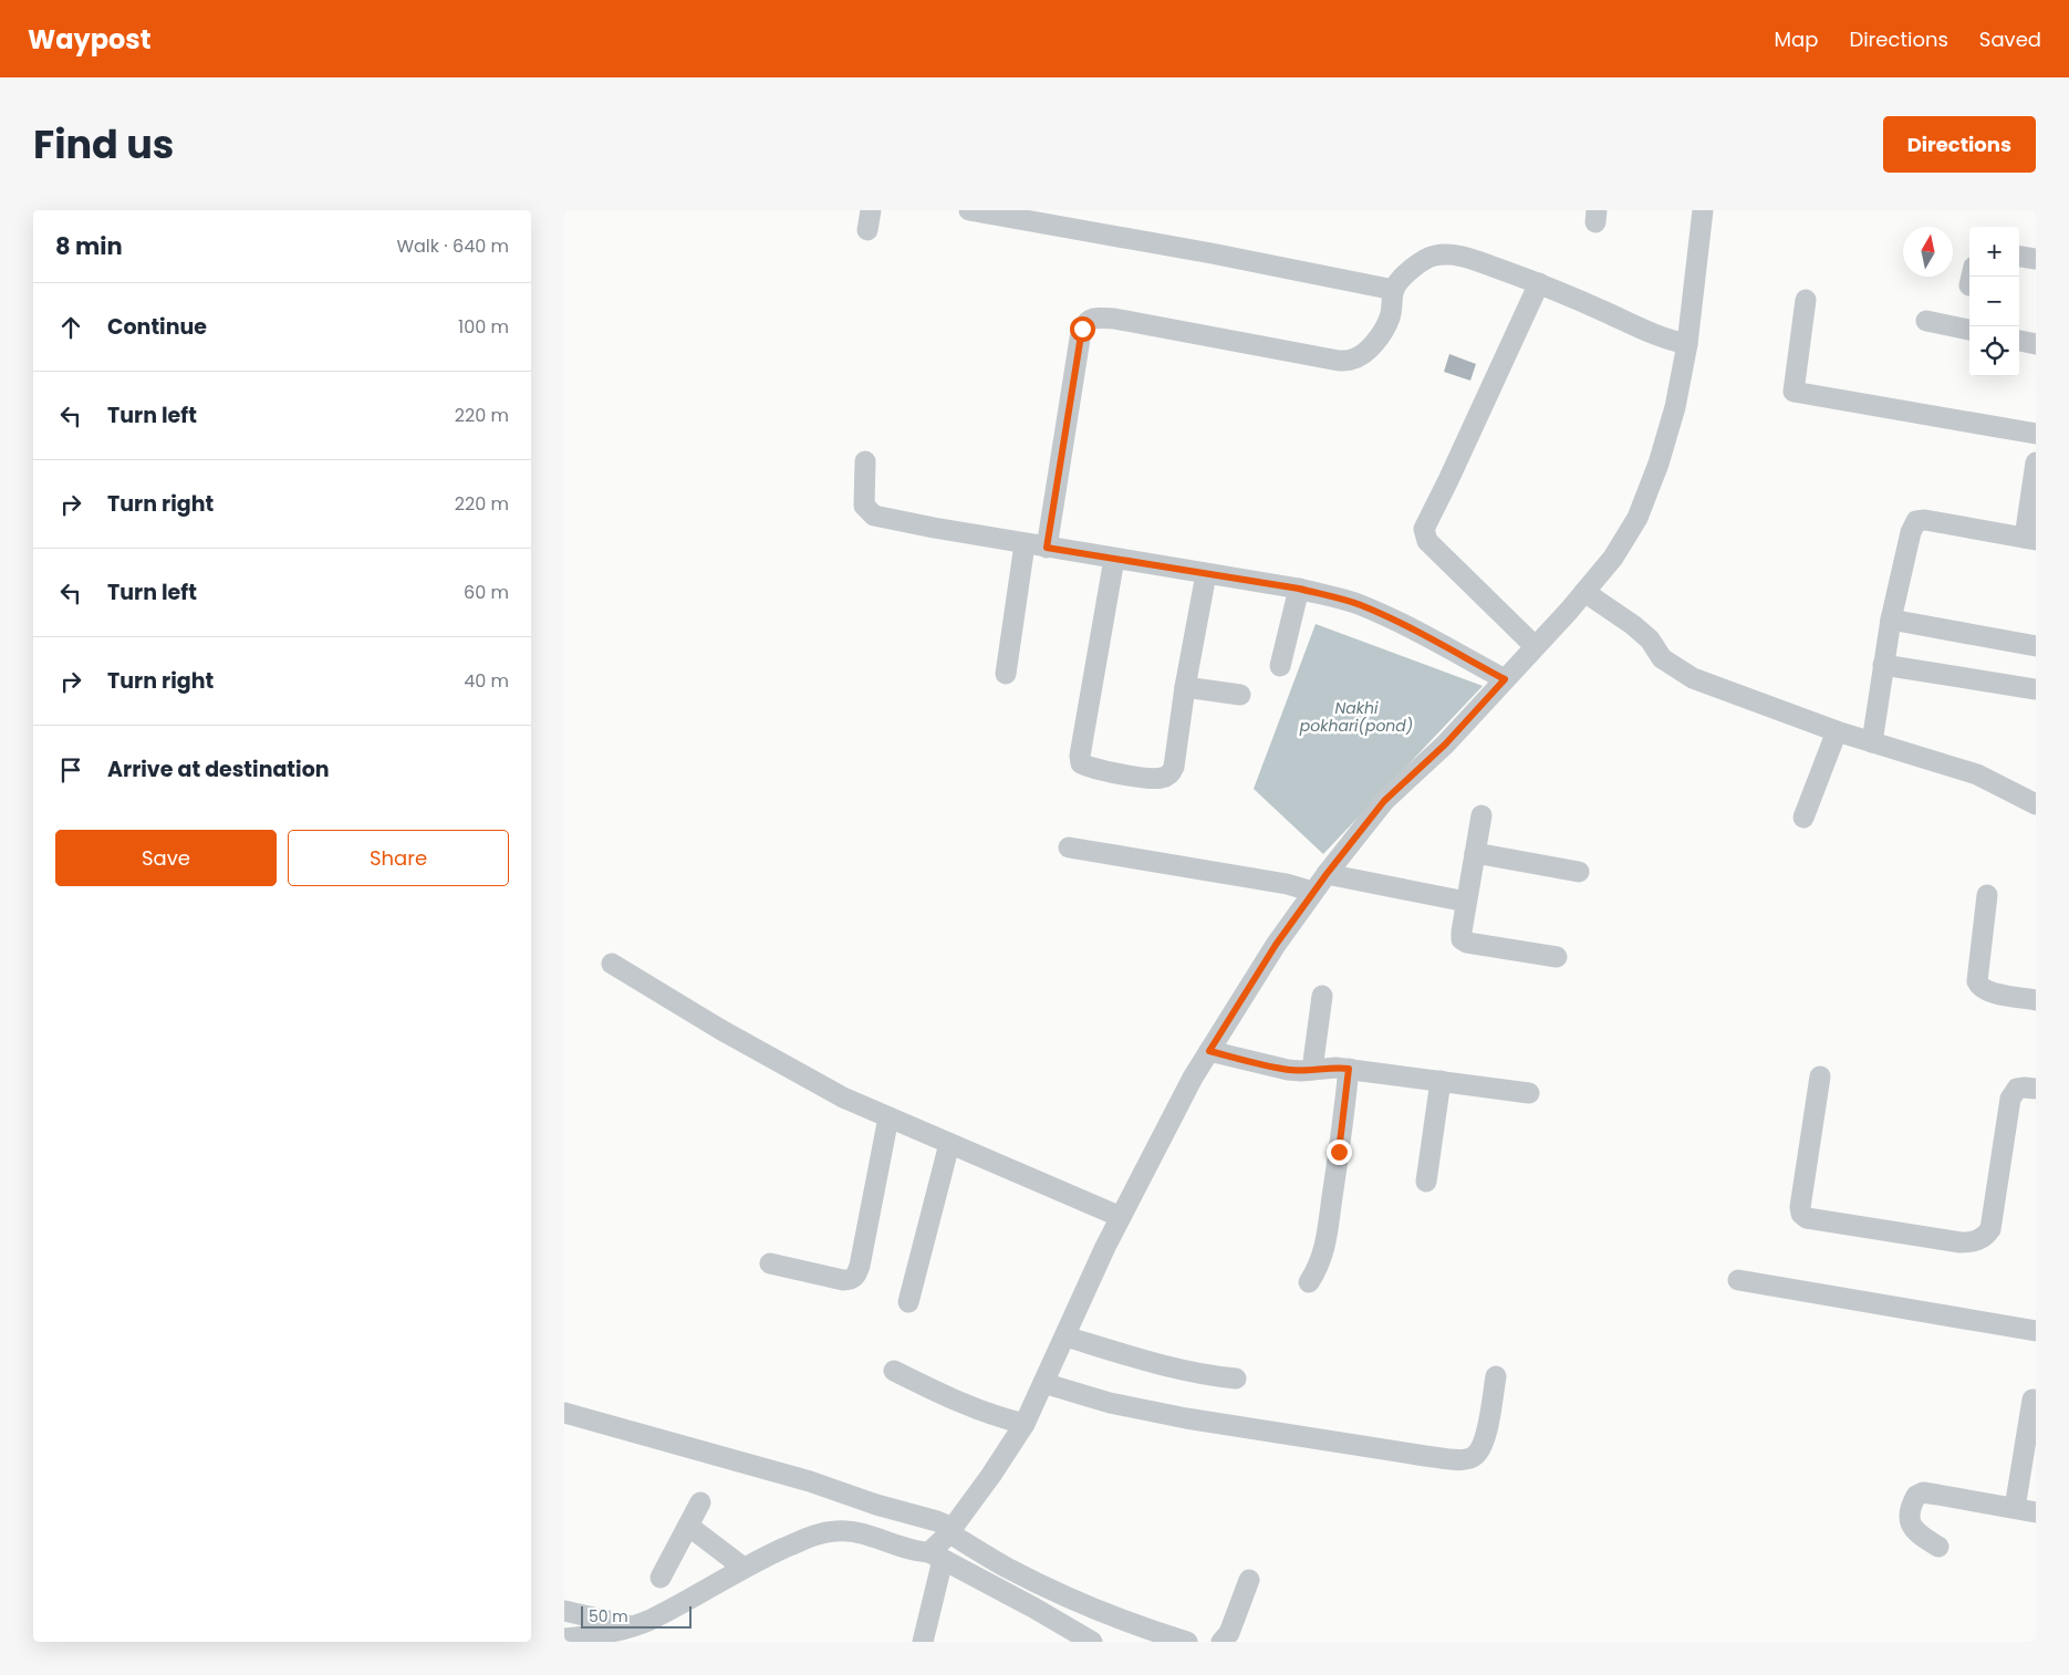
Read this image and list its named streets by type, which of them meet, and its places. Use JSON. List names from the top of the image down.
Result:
{
  "water": ["Nakhi pokhari(pond)"],
  "scale_bar": "50 m",
  "north": "top",
  "page": {
    "header": "Waypost",
    "nav": ["Map", "Directions", "Saved"],
    "title": "Find us",
    "buttons": [
      "Directions",
      ["Save", "Share"]
    ],
    "heading": ["8 min", "Walk · 640 m"],
    "map_buttons": ["+", "−"],
    "list": [
      ["Continue", "100 m"],
      ["Turn left", "220 m"],
      ["Turn right", "220 m"],
      ["Turn left", "60 m"],
      ["Turn right", "40 m"],
      "Arrive at destination"
    ],
    "scale": "50 m"
  }
}
